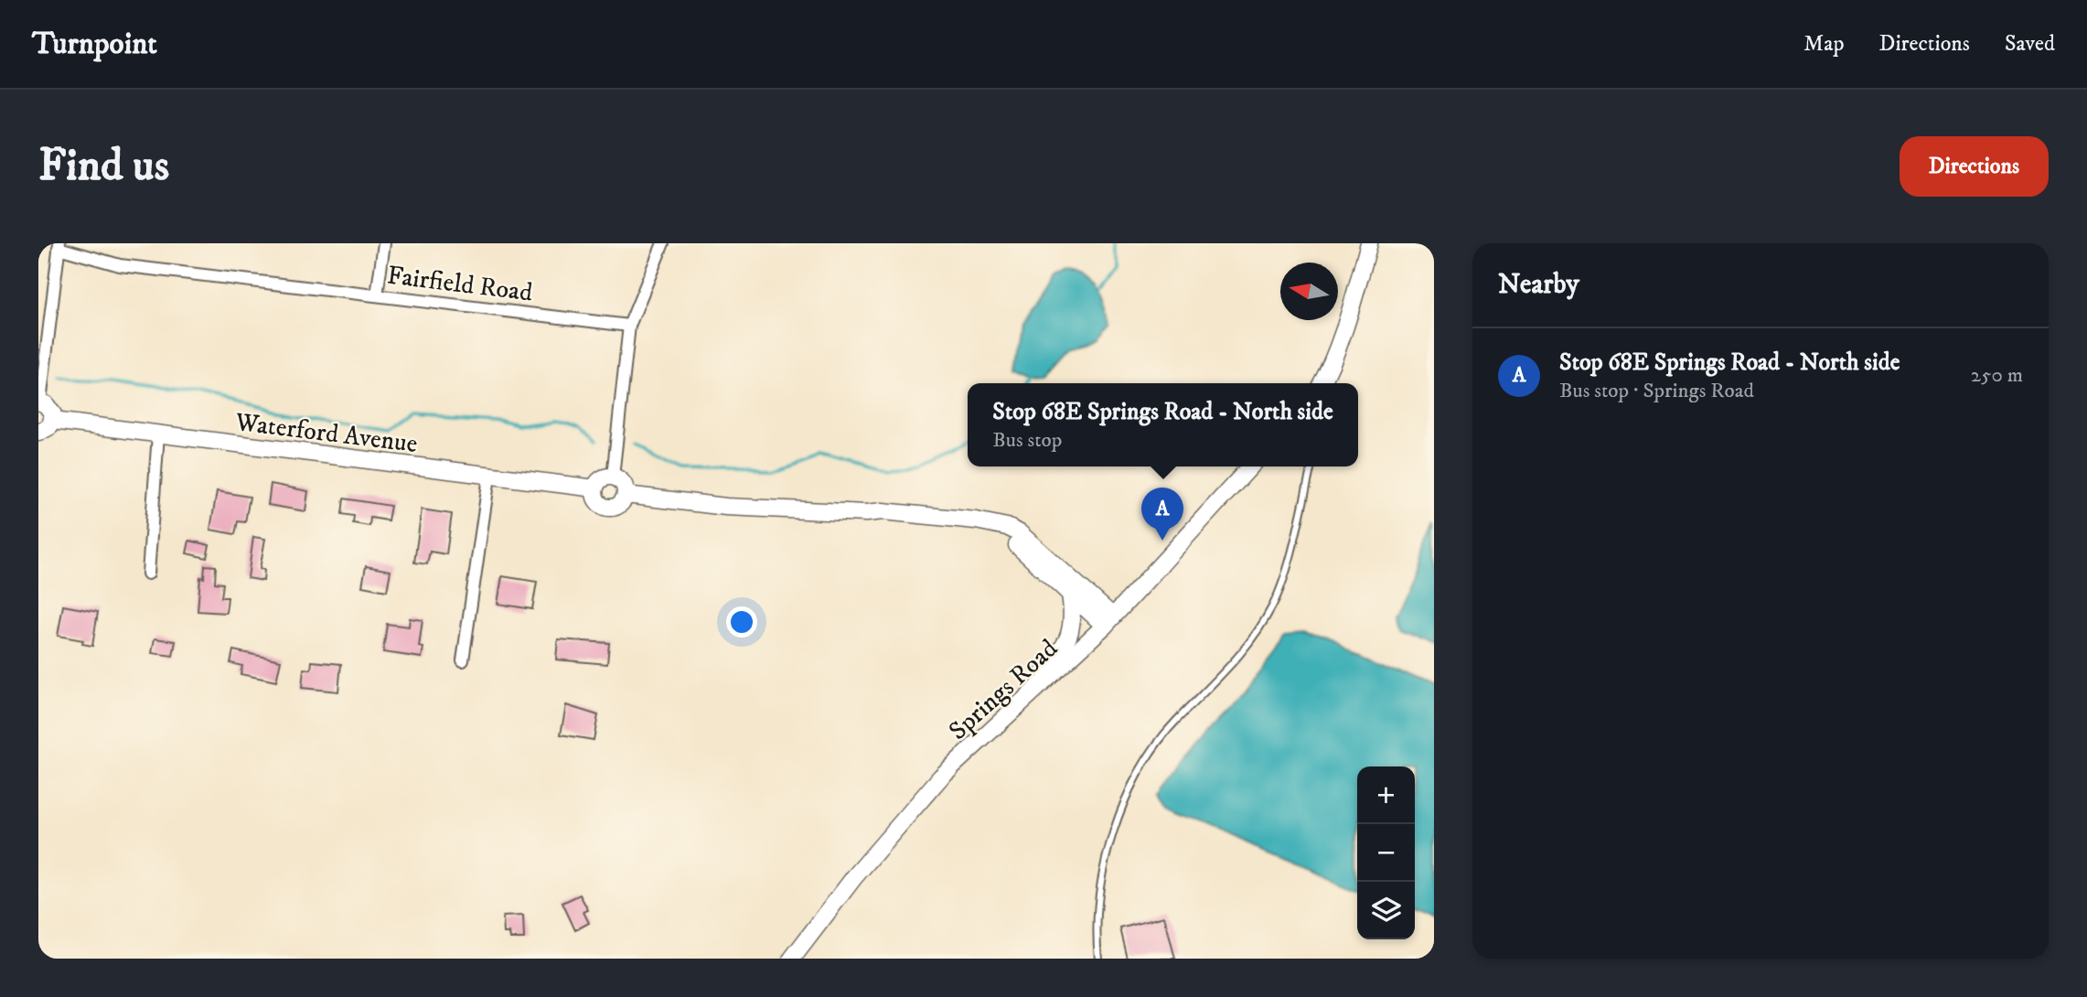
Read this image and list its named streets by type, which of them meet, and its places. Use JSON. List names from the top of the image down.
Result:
{
  "streets": {
    "street": ["Fairfield Road", "Waterford Avenue", "Springs Road"]
  },
  "north": "left",
  "page": {
    "header": "Turnpoint",
    "nav": ["Map", "Directions", "Saved"],
    "buttons": "Directions",
    "title": "Find us",
    "heading": "Nearby",
    "list": [
      {
        "mark": "A",
        "name": "Stop 68E Springs Road - North side",
        "note": "Bus stop · Springs Road",
        "value": "250 m"
      }
    ],
    "popup": ["Stop 68E Springs Road - North side", "Bus stop"],
    "pins": "A",
    "map_buttons": ["+", "−"]
  }
}
